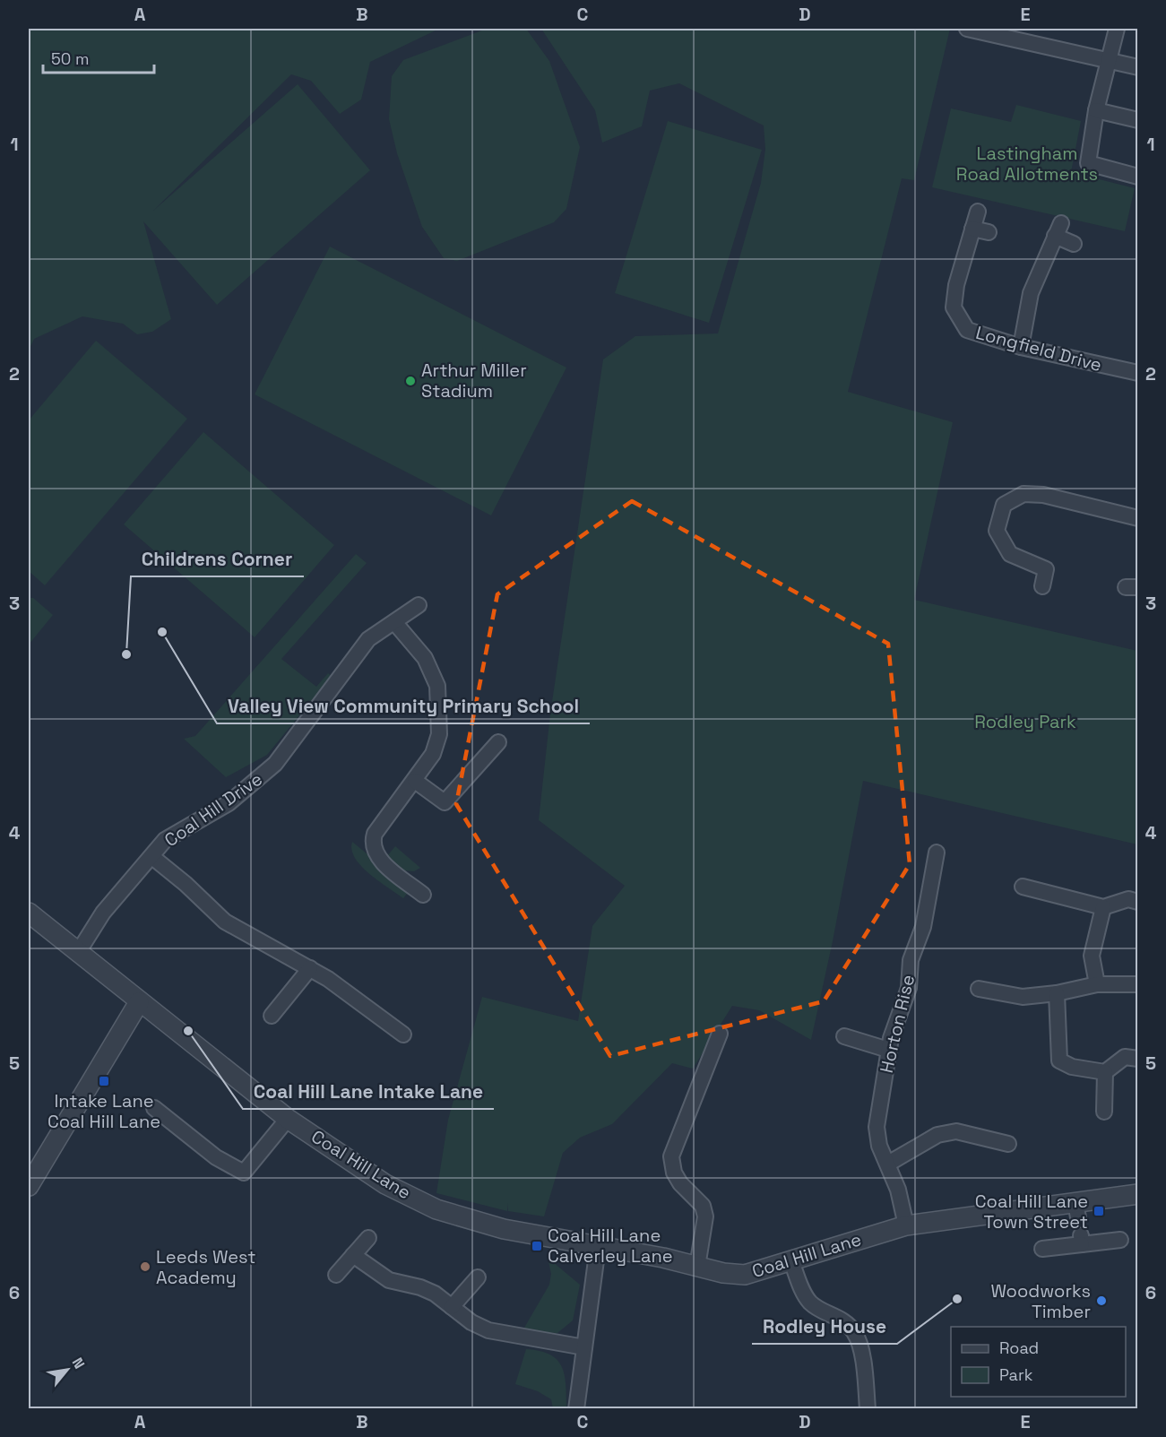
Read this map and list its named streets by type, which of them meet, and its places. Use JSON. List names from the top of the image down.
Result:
{
  "streets": {
    "street": [
      "Longfield Drive",
      "Coal Hill Drive",
      "Horton Rise",
      "Coal Hill Lane"
    ]
  },
  "crossings": [
    ["Coal Hill Drive", "Coal Hill Lane"],
    ["Horton Rise", "Coal Hill Lane"]
  ],
  "parks": ["Lastingham Road Allotments", "Rodley Park"],
  "places": {
    "other": [
      "Arthur Miller Stadium",
      "Valley View Community Primary School",
      "Childrens Corner",
      "Coal Hill Lane Intake Lane",
      "Leeds West Academy",
      "Rodley House",
      "Woodworks Timber"
    ],
    "transit": ["Intake Lane Coal Hill Lane", "Coal Hill Lane Town Street", "Coal Hill Lane Calverley Lane"]
  },
  "legend": ["Road", "Park"],
  "scale_bar": "50 m",
  "north": "top right",
  "grid": {
    "columns": [
      "A",
      "B",
      "C",
      "D",
      "E"
    ],
    "rows": [
      "1",
      "2",
      "3",
      "4",
      "5",
      "6"
    ]
  }
}
